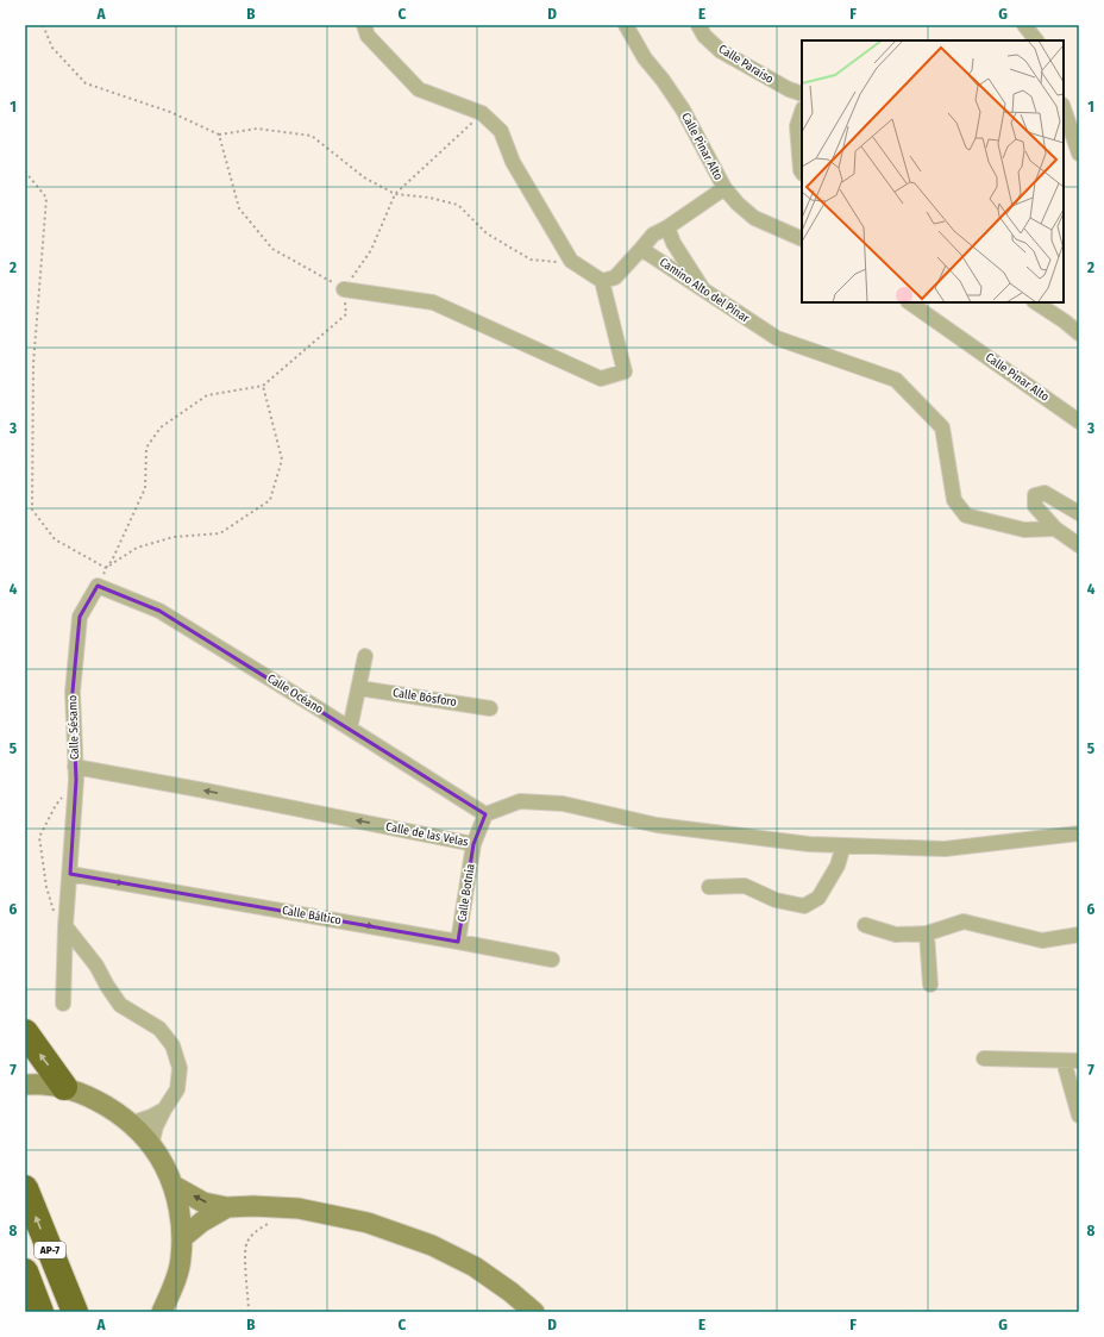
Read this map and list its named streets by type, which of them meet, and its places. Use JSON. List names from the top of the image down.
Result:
{
  "streets": {
    "highway": ["AP-7"],
    "street": [
      "Calle Paraíso",
      "Calle Pinar Alto",
      "Camino Alto del Pinar",
      "Calle Océano",
      "Calle Bósforo",
      "Calle Sésamo",
      "Calle de las Velas",
      "Calle Botnia",
      "Calle Báltico"
    ]
  },
  "crossings": [
    ["Calle Océano", "Calle Sésamo"],
    ["Calle Océano", "Calle de las Velas"],
    ["Calle Sésamo", "Calle de las Velas"],
    ["Calle Sésamo", "Calle Báltico"],
    ["Calle de las Velas", "Calle Botnia"],
    ["Calle Botnia", "Calle Báltico"]
  ],
  "one_way": ["Calle de las Velas", "Calle Báltico"],
  "grid": {
    "columns": [
      "A",
      "B",
      "C",
      "D",
      "E",
      "F",
      "G"
    ],
    "rows": [
      "1",
      "2",
      "3",
      "4",
      "5",
      "6",
      "7",
      "8"
    ]
  }
}
